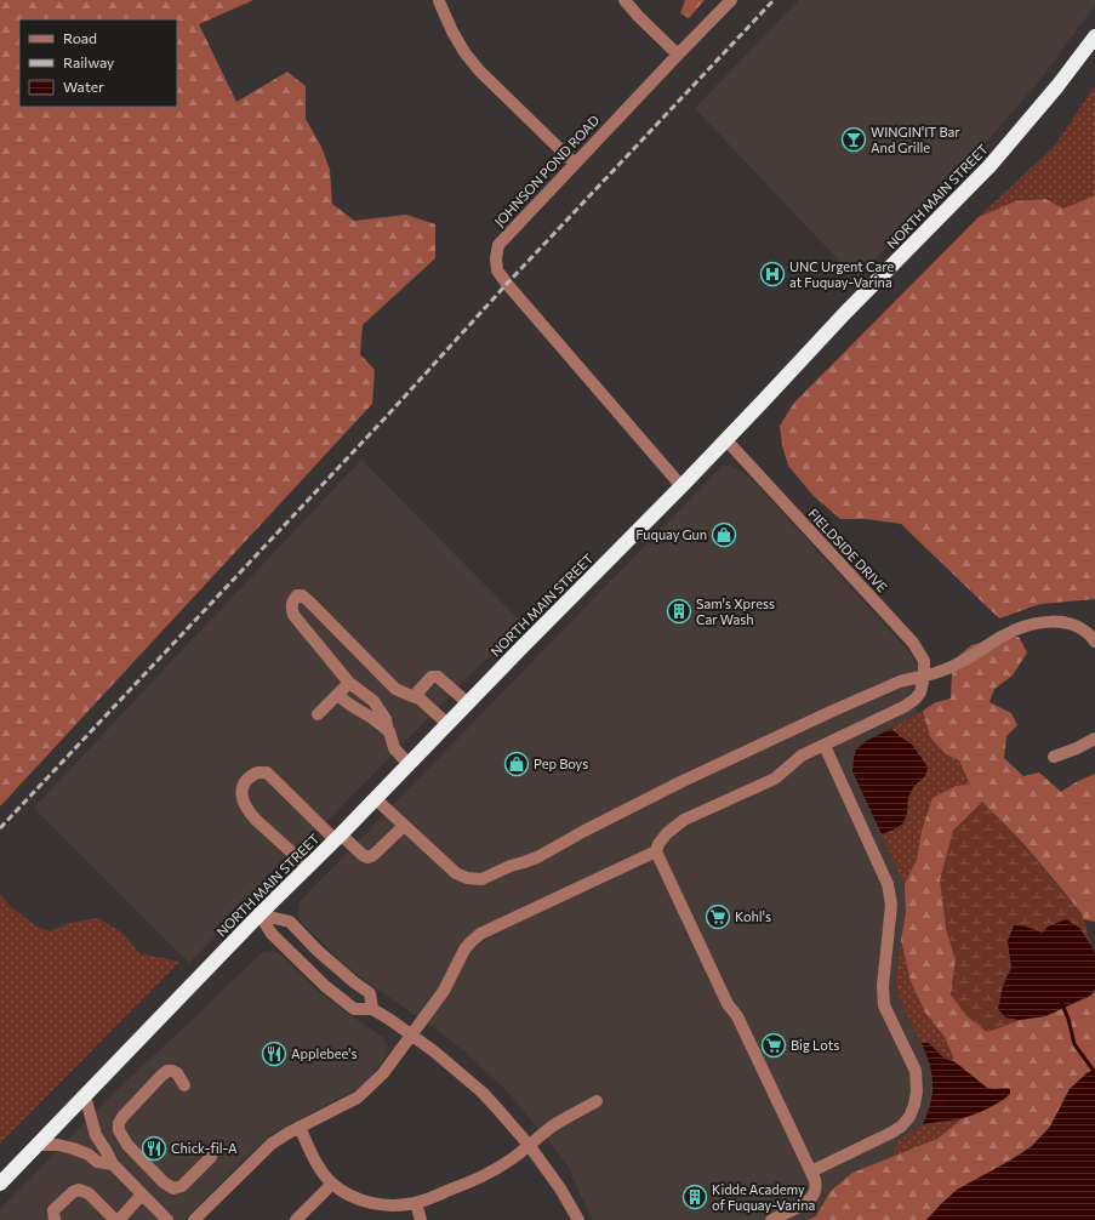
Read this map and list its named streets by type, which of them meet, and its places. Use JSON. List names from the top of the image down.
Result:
{
  "streets": {
    "highway": ["NORTH MAIN STREET"],
    "street": ["JOHNSON POND ROAD", "FIELDSIDE DRIVE"]
  },
  "crossings": [
    ["JOHNSON POND ROAD", "NORTH MAIN STREET"],
    ["NORTH MAIN STREET", "FIELDSIDE DRIVE"]
  ],
  "places": {
    "bar": ["WINGIN'IT Bar And Grille"],
    "hospital": ["UNC Urgent Care at Fuquay-Varina"],
    "shop": ["Fuquay Gun", "Pep Boys"],
    "building": ["Sam's Xpress Car Wash", "Kidde Academy of Fuquay-Varina"],
    "supermarket": ["Kohl's", "Big Lots"],
    "restaurant": ["Applebee's", "Chick-fil-A"]
  },
  "legend": ["Road", "Railway", "Water"]
}
